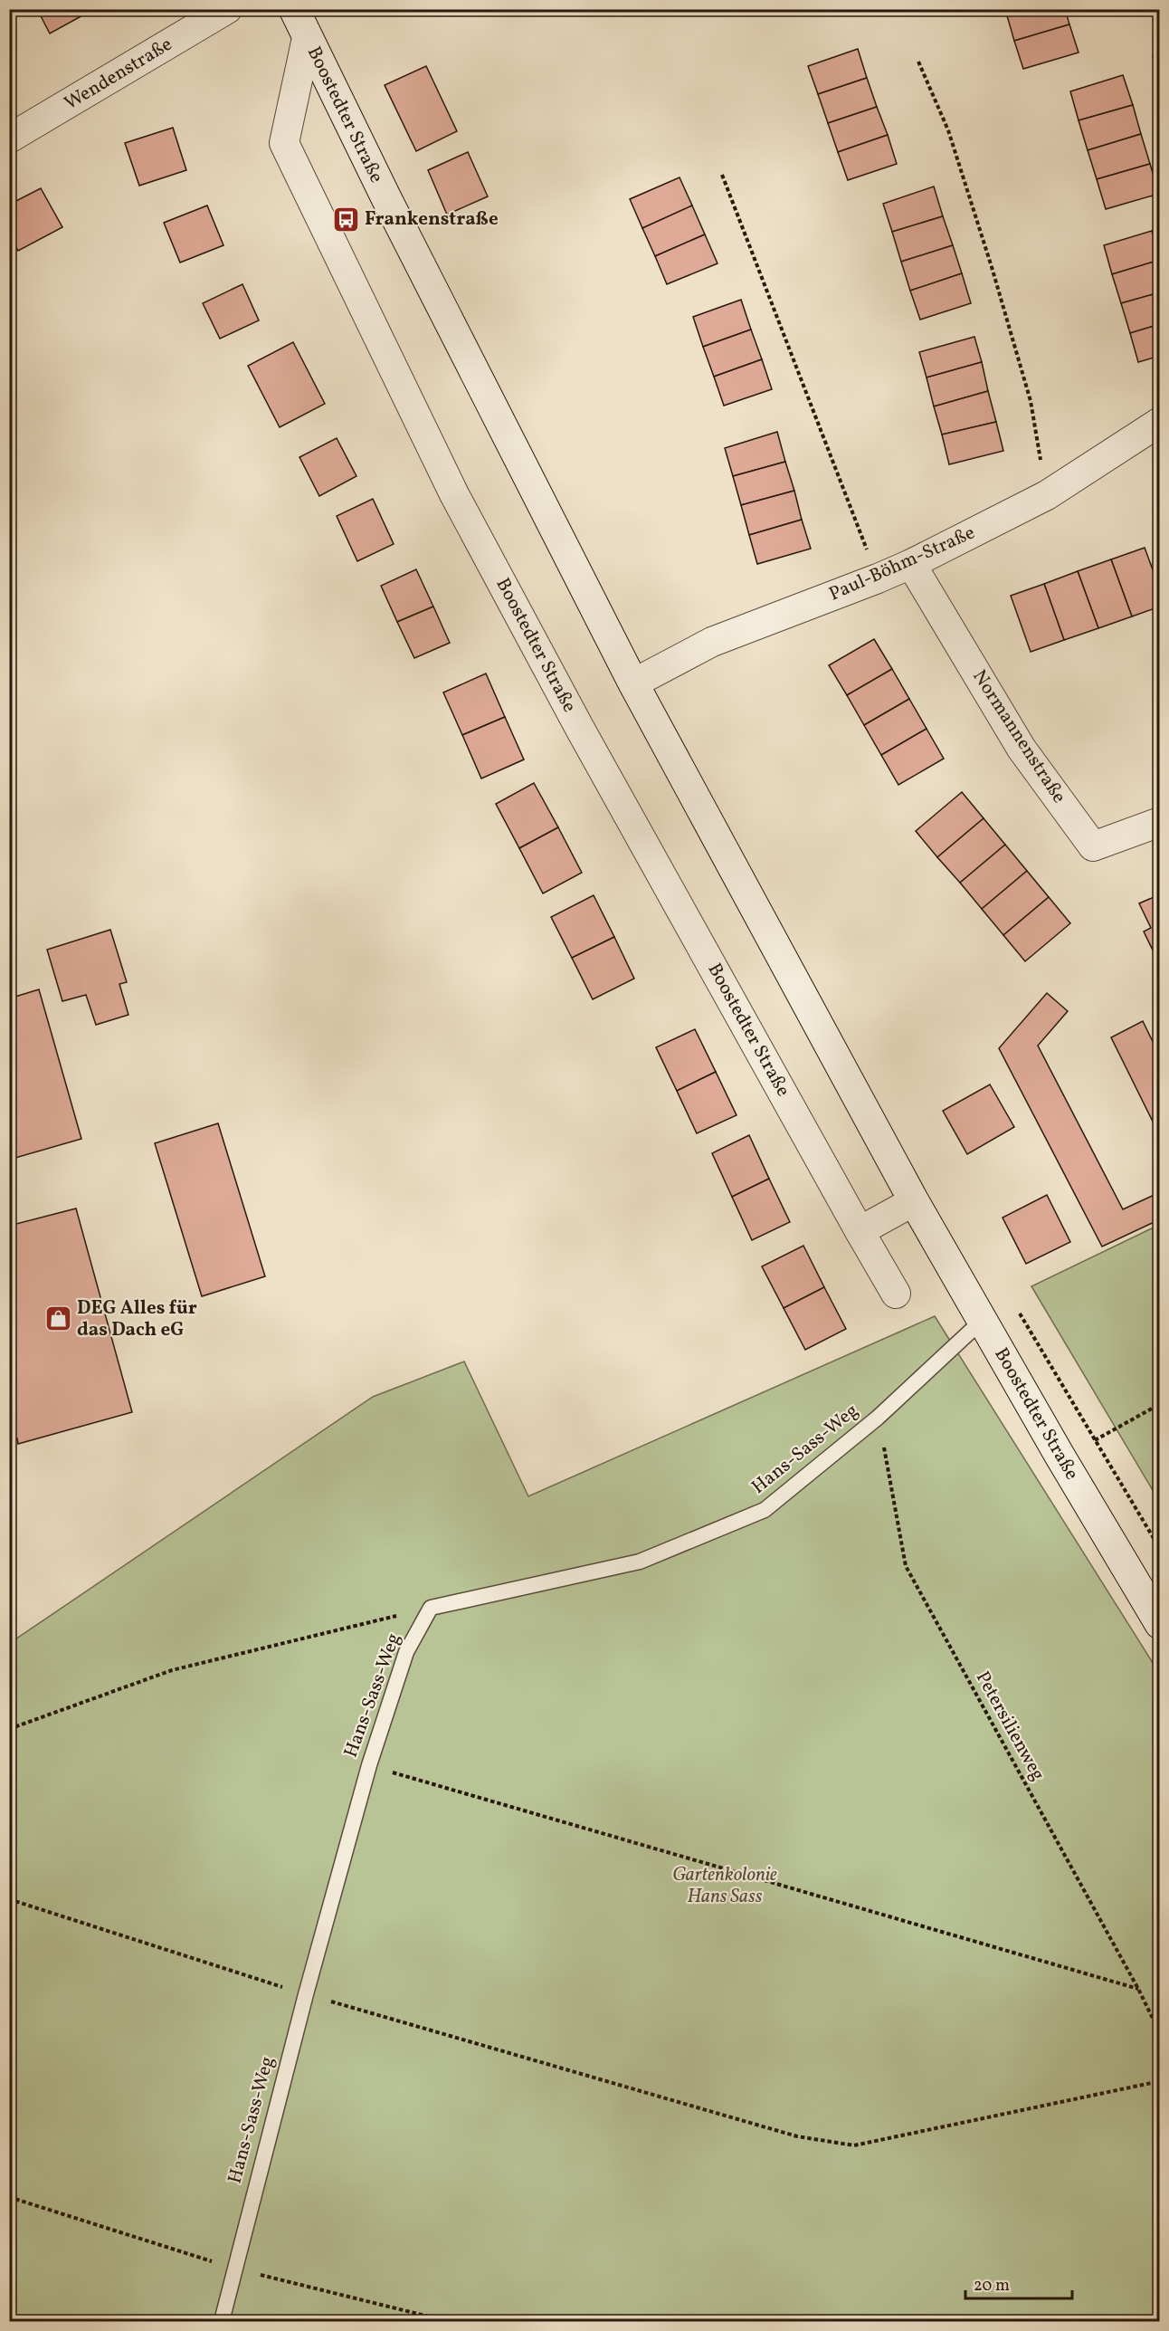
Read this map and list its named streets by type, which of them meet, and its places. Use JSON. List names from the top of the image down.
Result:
{
  "streets": {
    "street": [
      "Wendenstraße",
      "Boostedter Straße",
      "Paul-Böhm-Straße",
      "Normannenstraße"
    ],
    "lane": ["Hans-Sass-Weg"],
    "path": ["Petersilienweg"]
  },
  "crossings": [
    ["Boostedter Straße", "Paul-Böhm-Straße"],
    ["Boostedter Straße", "Hans-Sass-Weg"],
    ["Paul-Böhm-Straße", "Normannenstraße"],
    ["Hans-Sass-Weg", "Petersilienweg"]
  ],
  "parks": ["Gartenkolonie Hans Sass"],
  "places": {
    "bus stop": ["Frankenstraße"],
    "shop": ["DEG Alles für das Dach eG"]
  },
  "scale_bar": "20 m"
}
